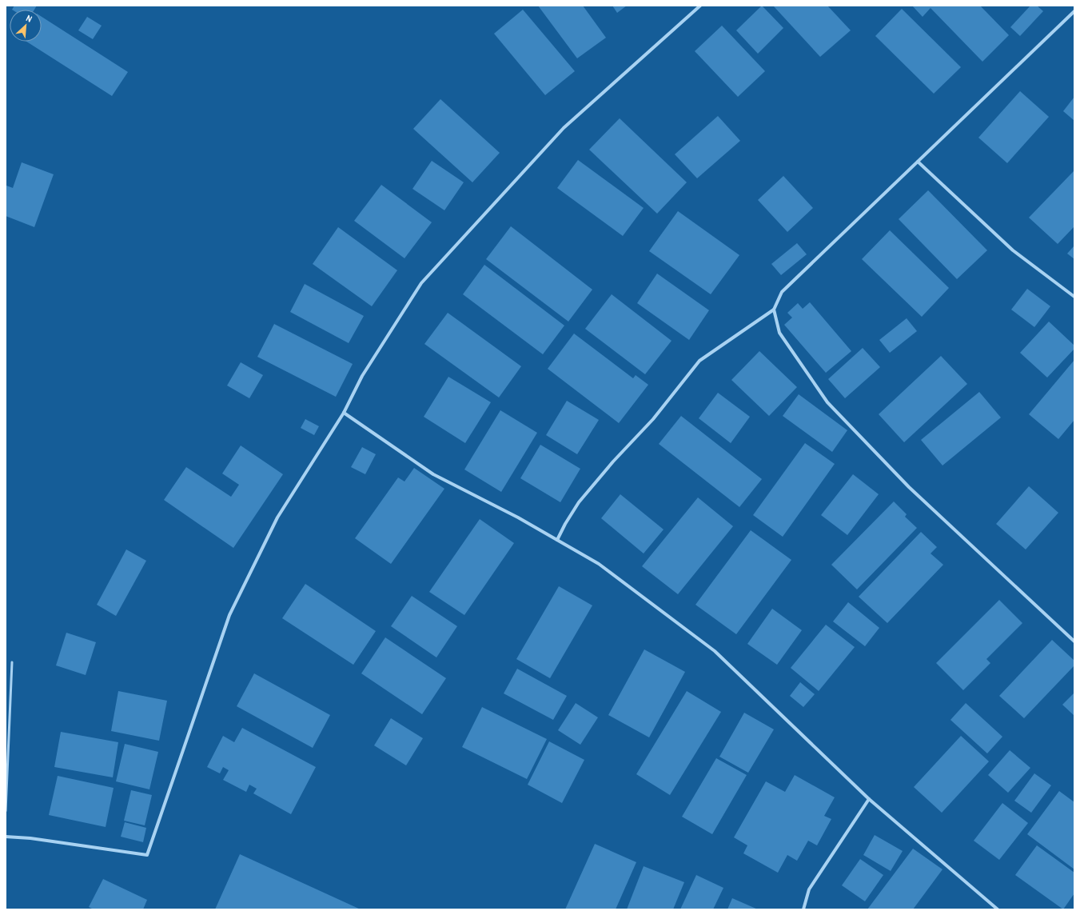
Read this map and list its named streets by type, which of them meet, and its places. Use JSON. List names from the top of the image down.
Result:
{
  "north": "top right"
}
